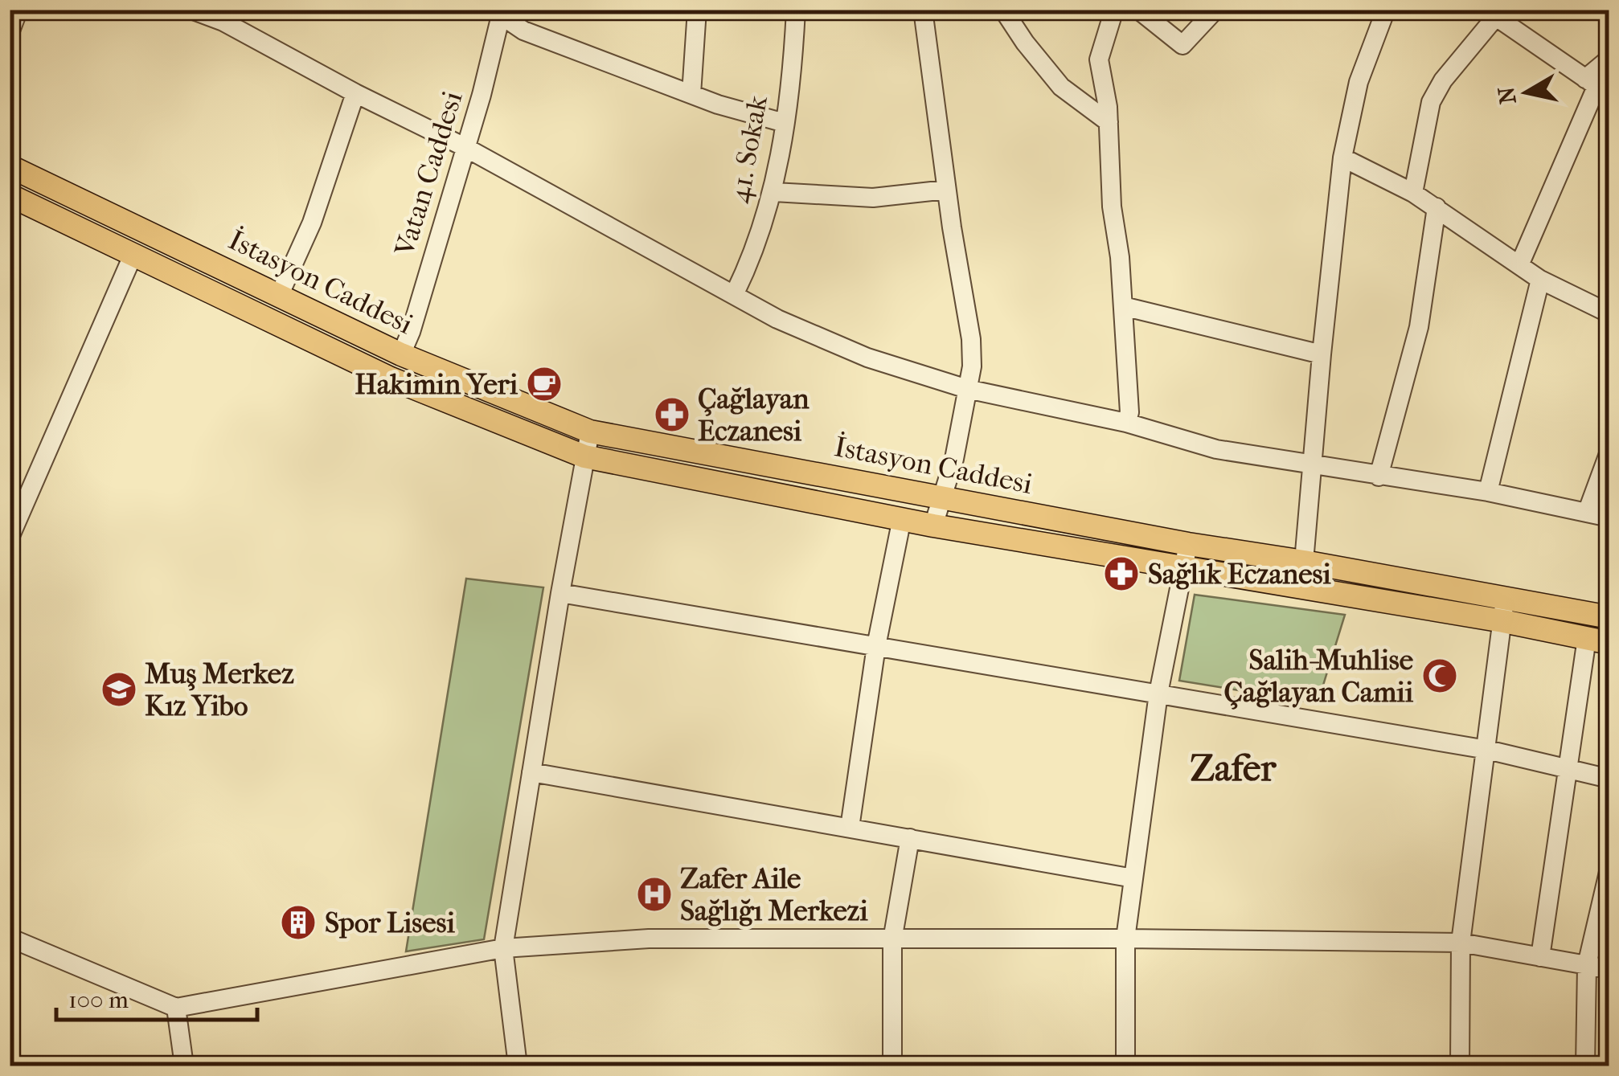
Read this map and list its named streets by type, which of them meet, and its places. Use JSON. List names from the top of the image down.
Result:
{
  "streets": {
    "main road": ["İstasyon Caddesi"],
    "street": ["41. Sokak", "Vatan Caddesi"]
  },
  "crossings": [
    ["Vatan Caddesi", "İstasyon Caddesi"]
  ],
  "districts": ["Zafer"],
  "places": {
    "cafe": ["Hakimin Yeri"],
    "pharmacy": ["Çağlayan Eczanesi", "Sağlık Eczanesi"],
    "mosque": ["Salih-Muhlise Çağlayan Camii"],
    "school or university": ["Muş Merkez Kız Yibo"],
    "hospital": ["Zafer Aile Sağlığı Merkezi"],
    "building": ["Spor Lisesi"]
  },
  "scale_bar": "100 m",
  "north": "left"
}
